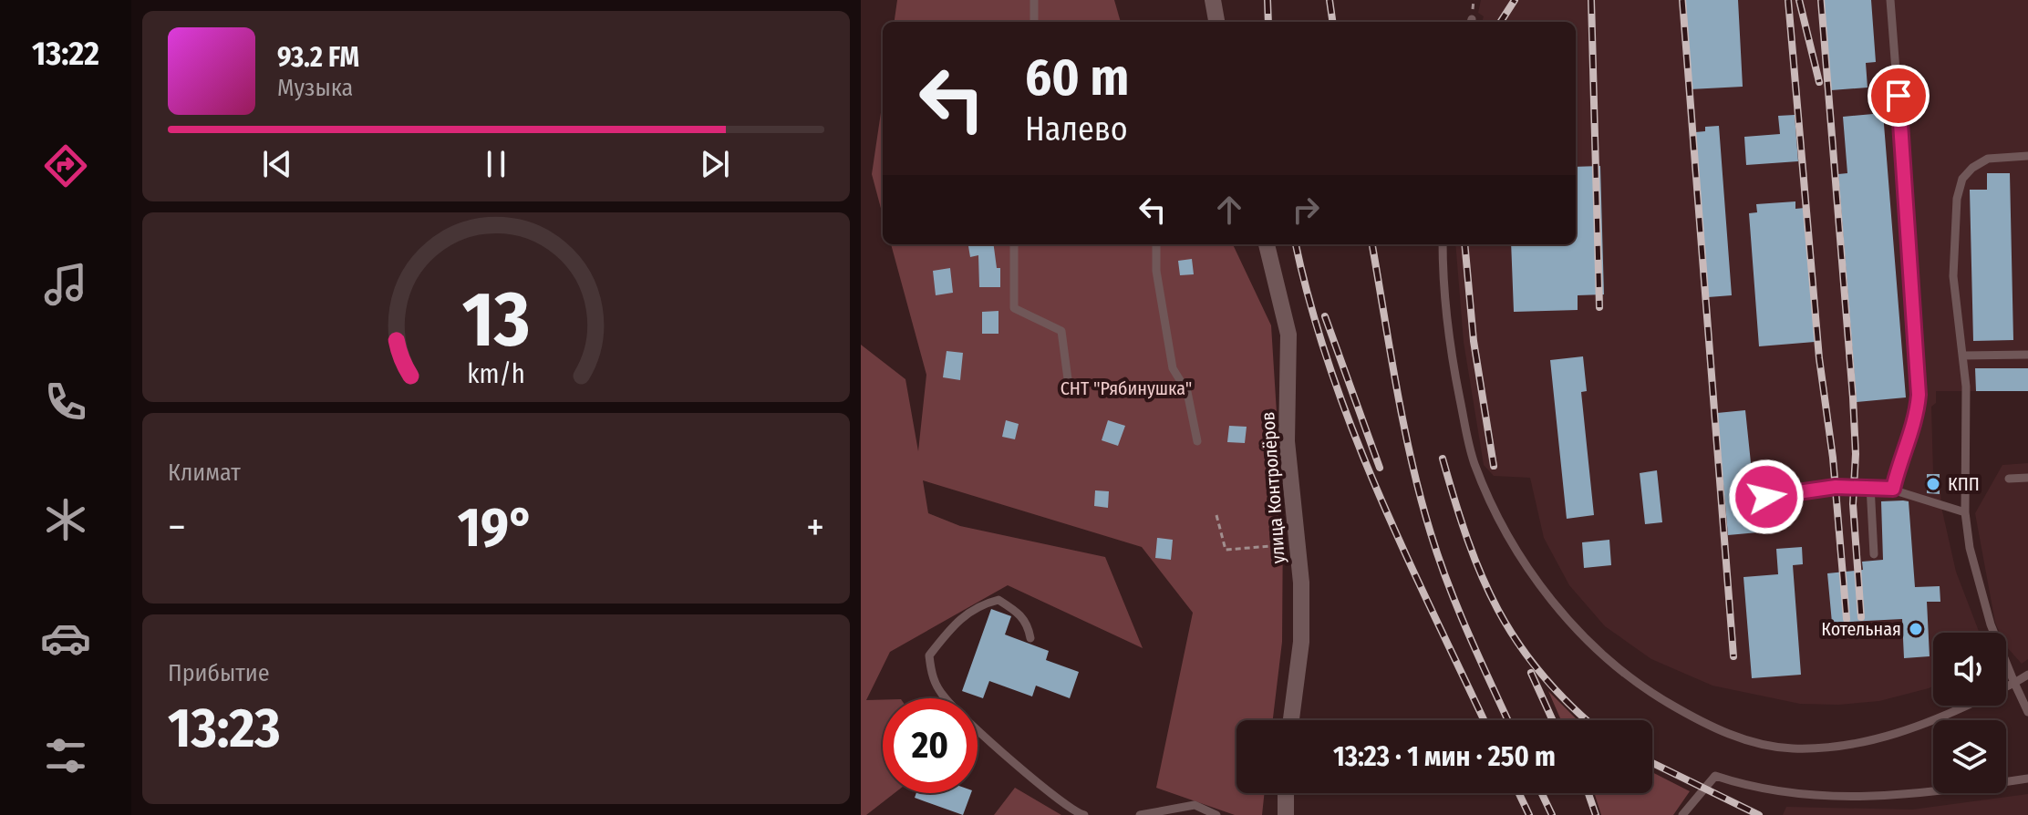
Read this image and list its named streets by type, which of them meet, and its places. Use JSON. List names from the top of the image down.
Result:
{
  "streets": {
    "street": ["улица Контролёров"]
  },
  "parks": ["СНТ \"Рябинушка\""],
  "places": ["КПП", "Котельная"],
  "page": {
    "tabs": "13:22",
    "turn": ["60 m", "Налево"],
    "song": ["93.2 FM", "Музыка"],
    "tile": [
      "Климат",
      ["Прибытие", "13:23"]
    ],
    "heat": ["−", "19°", "+"],
    "limit": "20",
    "trip": "13:23 · 1 мин · 250 m",
    "gauge": ["13", "km/h"]
  }
}
